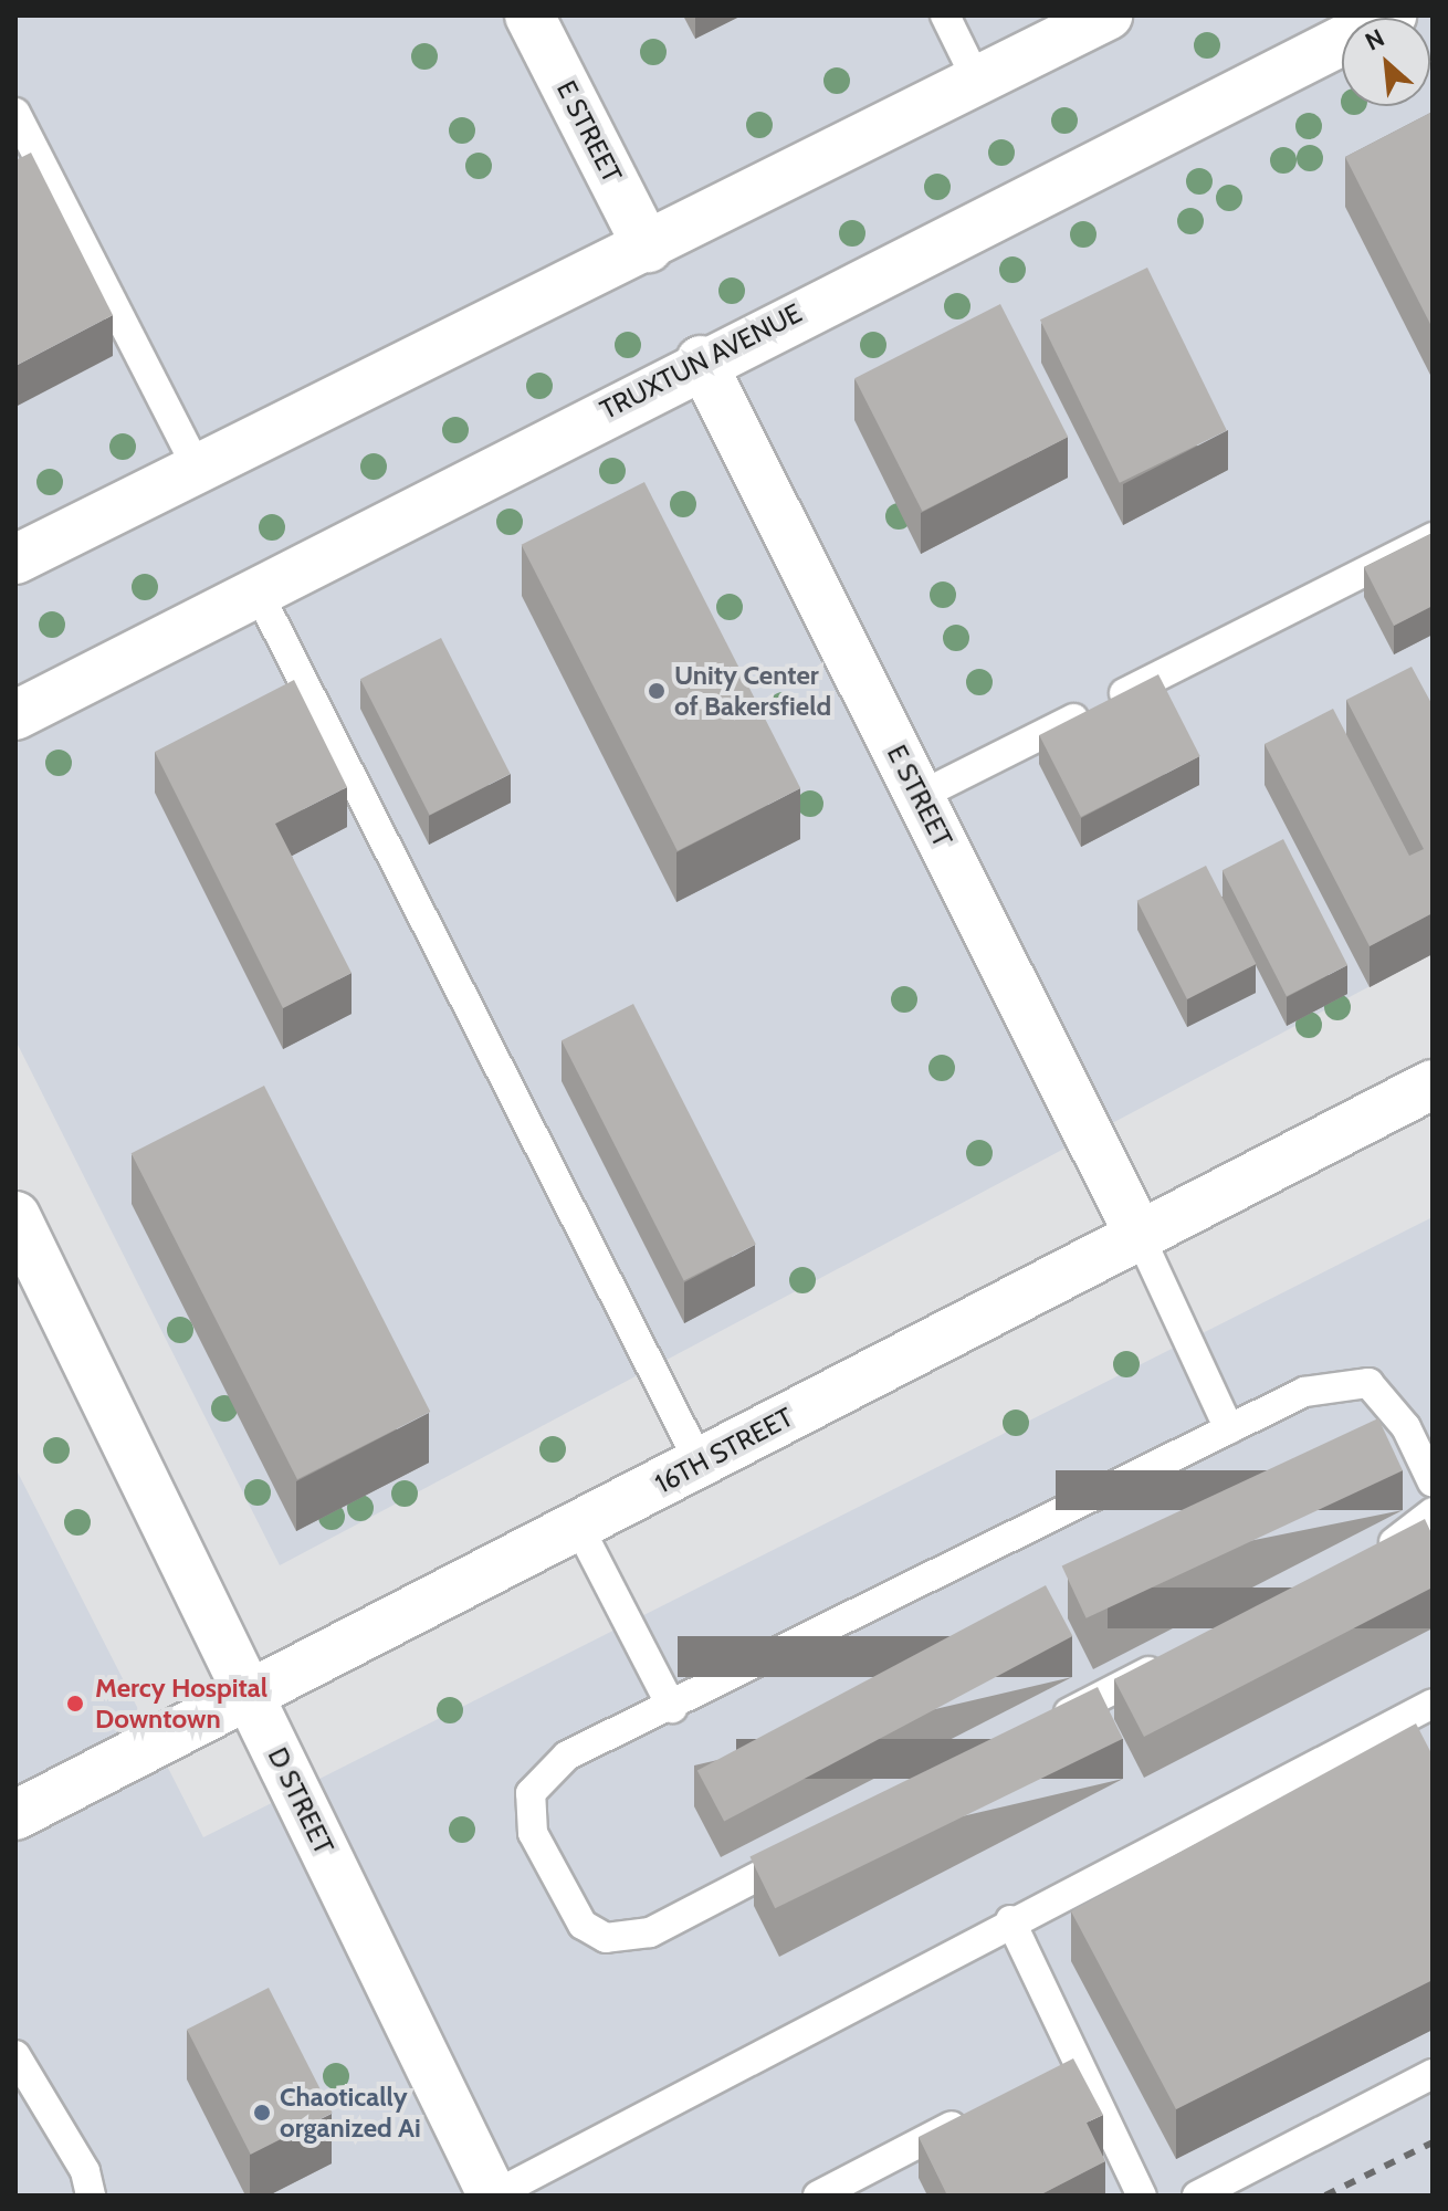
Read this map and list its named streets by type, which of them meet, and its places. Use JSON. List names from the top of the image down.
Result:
{
  "streets": {
    "street": [
      "E STREET",
      "TRUXTUN AVENUE",
      "16TH STREET",
      "D STREET"
    ]
  },
  "crossings": [
    ["E STREET", "TRUXTUN AVENUE"],
    ["E STREET", "16TH STREET"],
    ["16TH STREET", "D STREET"]
  ],
  "places": ["Unity Center of Bakersfield", "Mercy Hospital Downtown", "Chaotically organized Ai"],
  "north": "top left"
}
